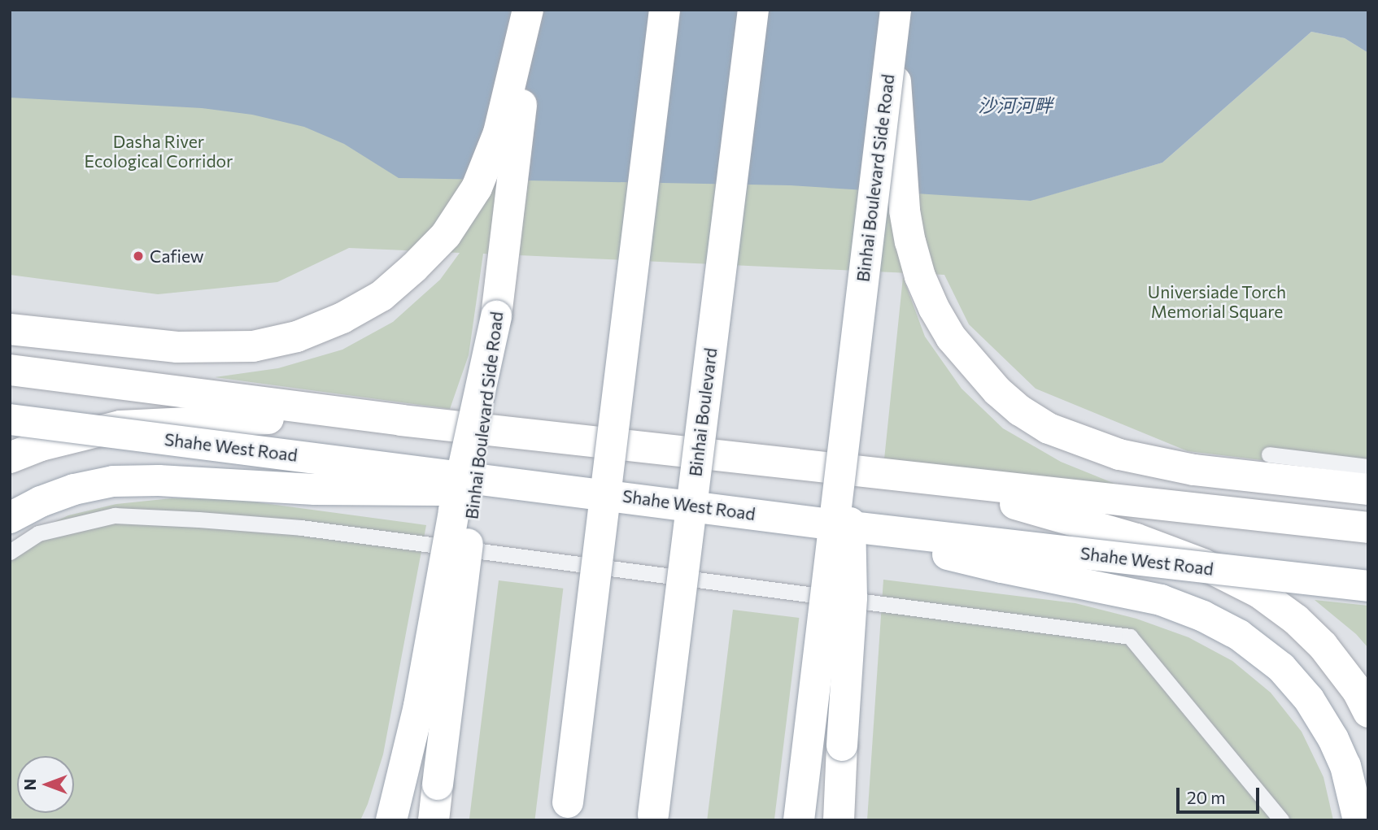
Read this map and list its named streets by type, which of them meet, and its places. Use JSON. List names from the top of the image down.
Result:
{
  "streets": {
    "main road": ["Binhai Boulevard Side Road", "Binhai Boulevard", "Shahe West Road"]
  },
  "water": ["沙河河畔"],
  "parks": ["Dasha River Ecological Corridor", "Universiade Torch Memorial Square"],
  "places": ["Cafiew"],
  "scale_bar": "20 m",
  "north": "left"
}
